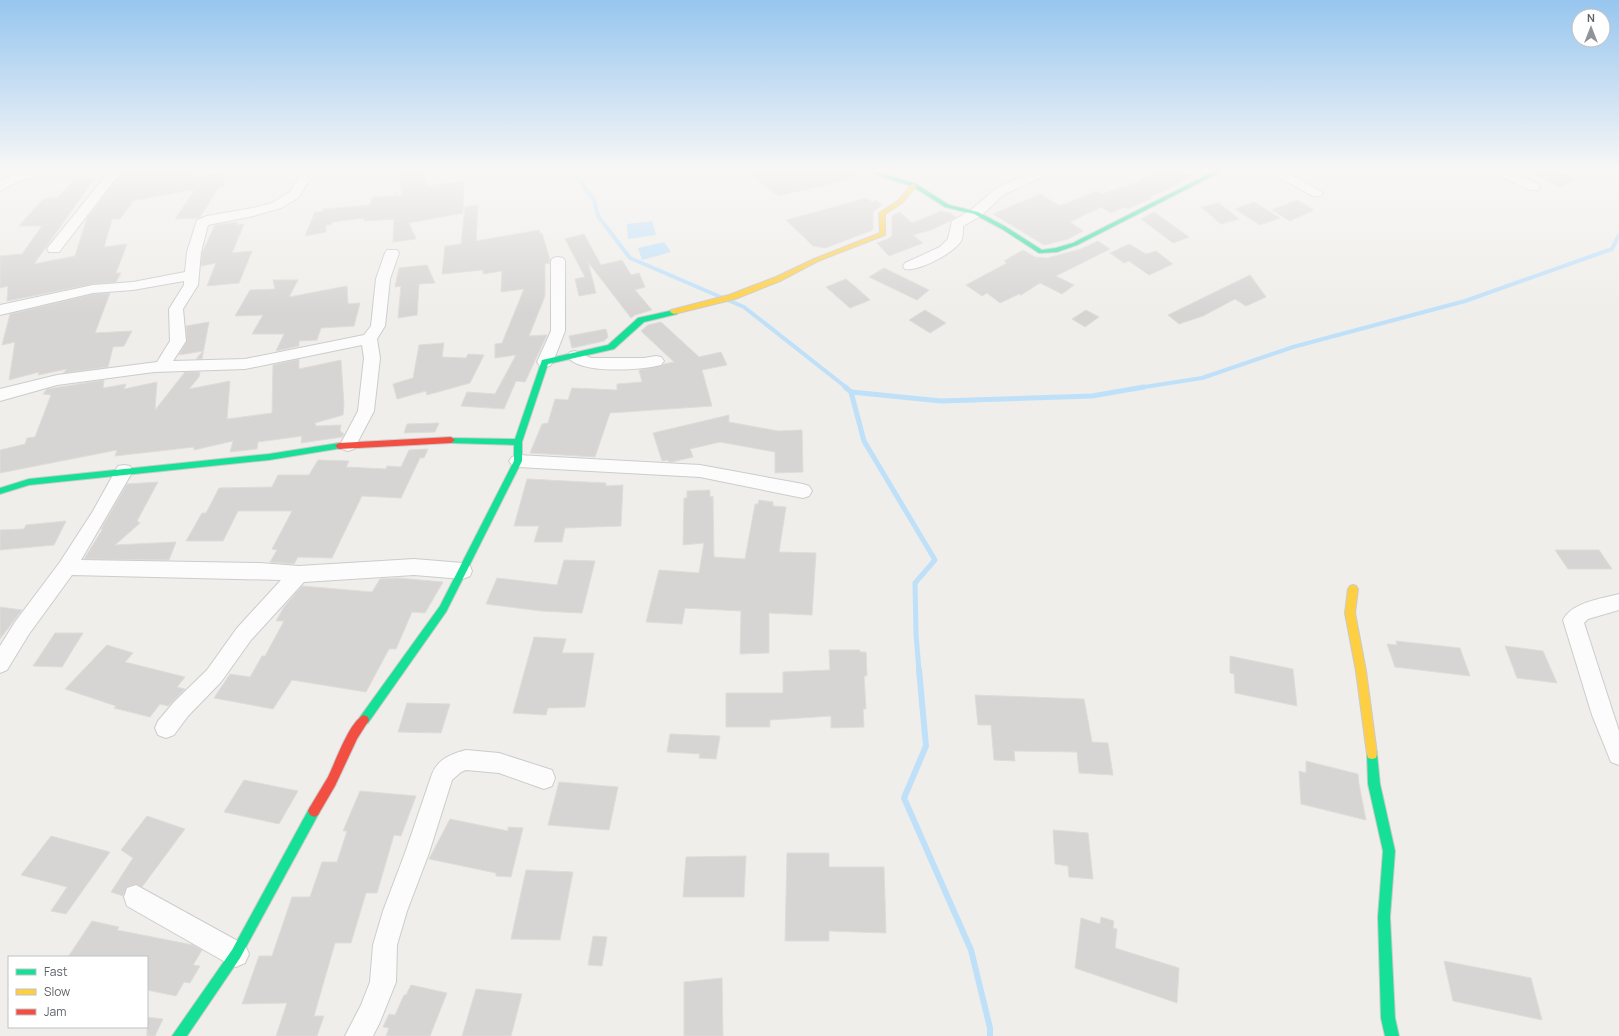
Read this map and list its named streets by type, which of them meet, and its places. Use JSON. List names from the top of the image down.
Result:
{
  "legend": ["Fast", "Slow", "Jam"],
  "north": "top"
}
